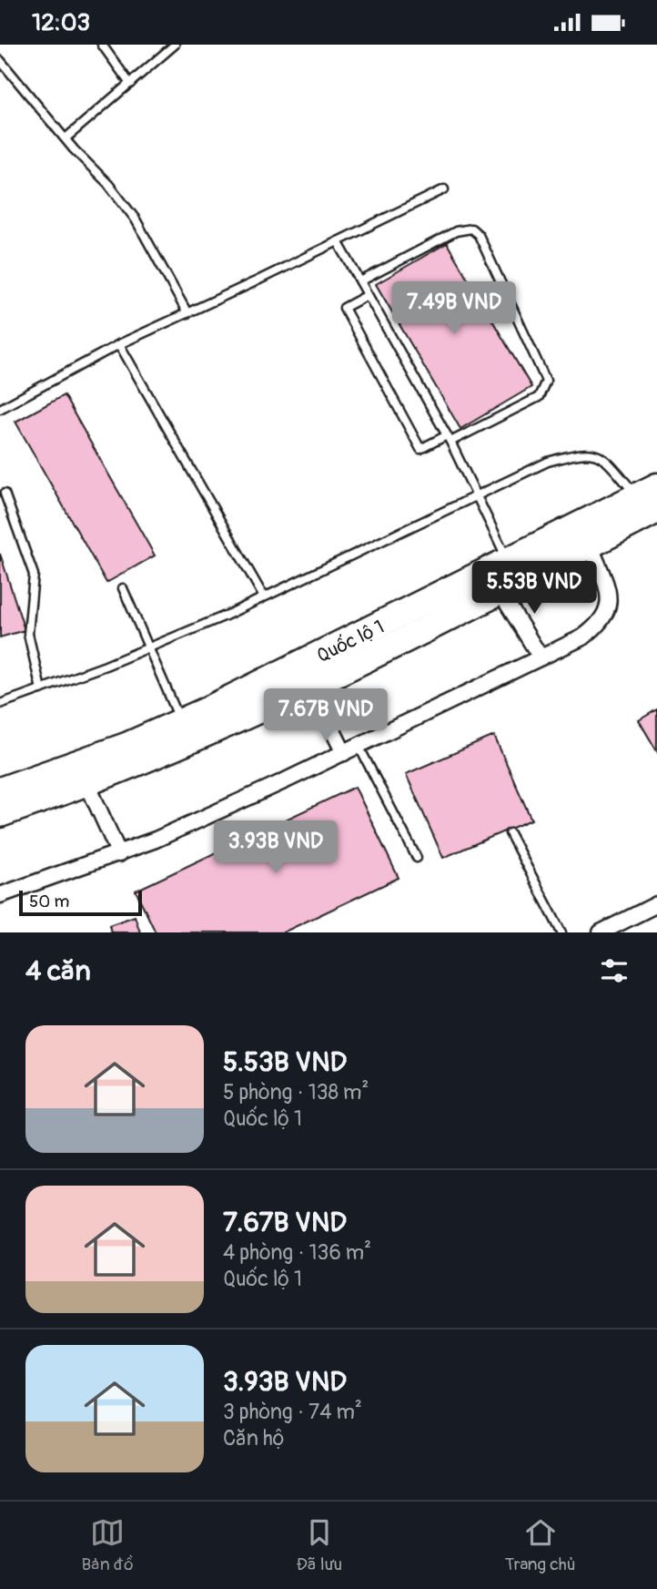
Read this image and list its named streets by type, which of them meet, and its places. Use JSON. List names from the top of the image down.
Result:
{
  "streets": {
    "highway": ["Quốc lộ 1"]
  },
  "scale_bar": "50 m",
  "page": {
    "status": "12:03",
    "price": [
      "7.49B VND",
      "5.53B VND",
      "7.67B VND",
      "3.93B VND"
    ],
    "scale": "50 m",
    "heading": "4 căn",
    "list": [
      {
        "name": "5.53B VND",
        "note": "5 phòng · 138 m² · Quốc lộ 1"
      },
      {
        "name": "7.67B VND",
        "note": "4 phòng · 136 m² · Quốc lộ 1"
      },
      {
        "name": "3.93B VND",
        "note": "3 phòng · 74 m² · Căn hộ"
      }
    ],
    "tabs": ["Bản đồ", "Đã lưu", "Trang chủ"]
  }
}
